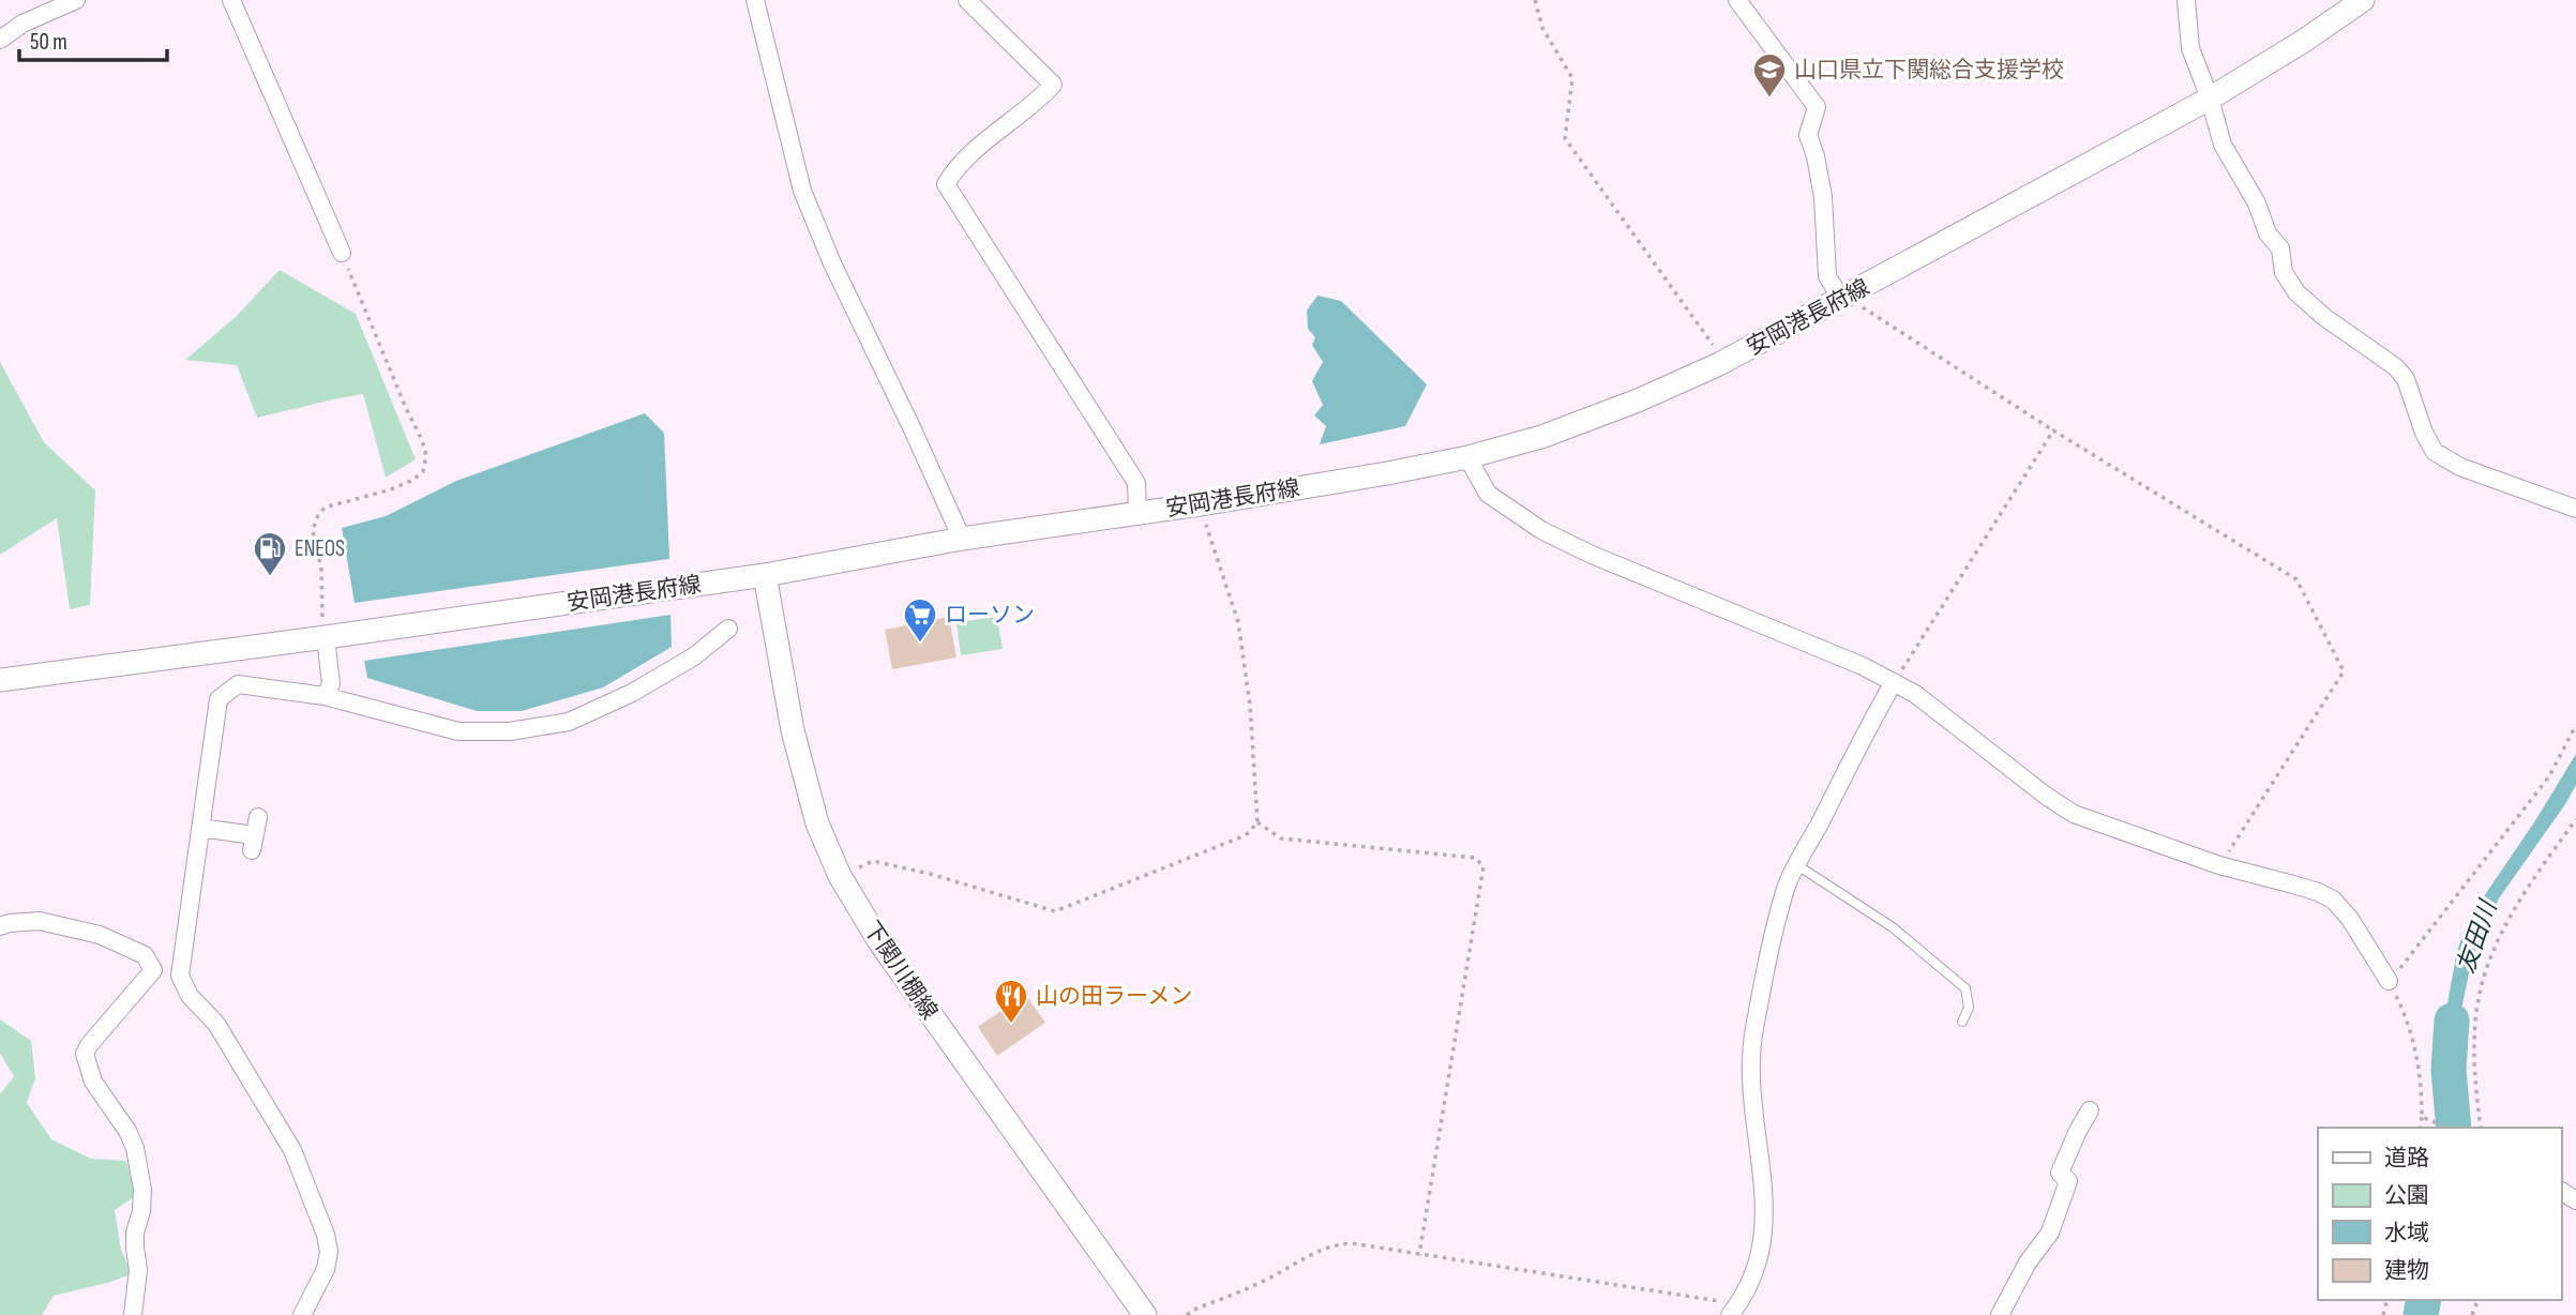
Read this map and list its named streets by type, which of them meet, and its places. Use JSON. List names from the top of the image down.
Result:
{
  "streets": {
    "main road": ["安岡港長府線", "下関川棚線"]
  },
  "crossings": [
    ["安岡港長府線", "下関川棚線"]
  ],
  "water": ["友田川"],
  "places": {
    "school or university": ["山口県立下関総合支援学校"],
    "fuel station": ["ENEOS"],
    "supermarket": ["ローソン"],
    "restaurant": ["山の田ラーメン"]
  },
  "legend": [
    "道路",
    "公園",
    "水域",
    "建物"
  ],
  "scale_bar": "50 m"
}
